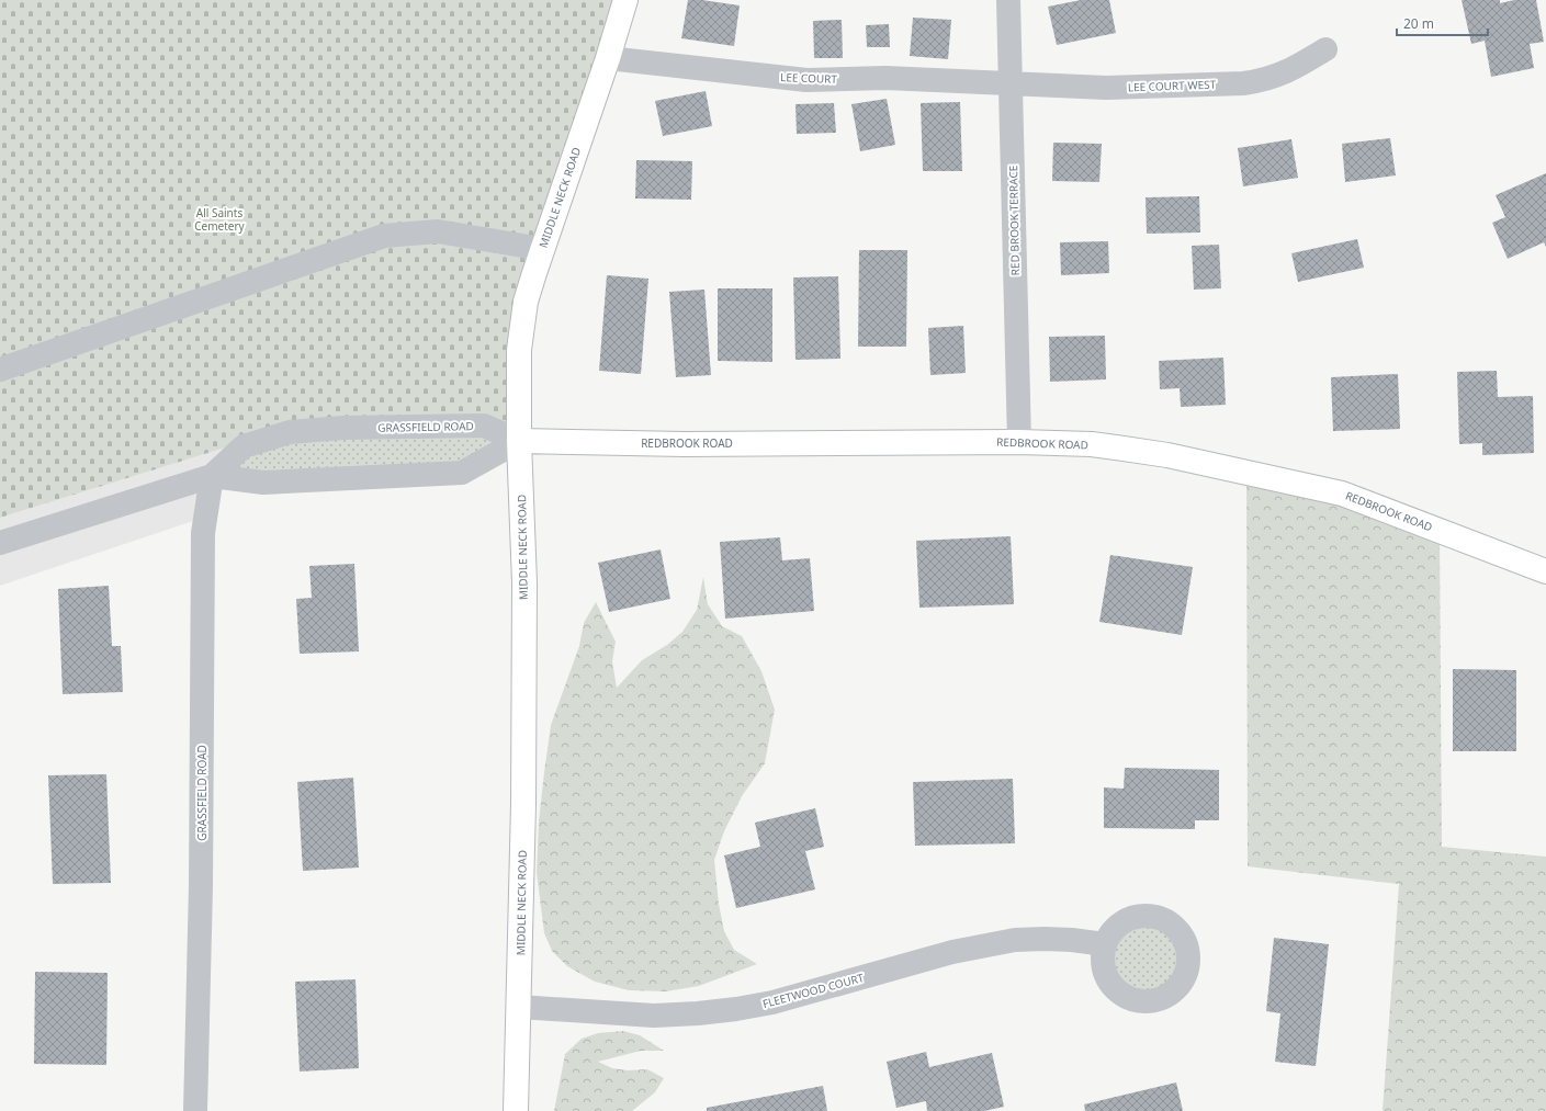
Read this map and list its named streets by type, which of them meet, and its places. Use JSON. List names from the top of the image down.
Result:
{
  "streets": {
    "main road": ["MIDDLE NECK ROAD", "REDBROOK ROAD"],
    "street": [
      "LEE COURT",
      "LEE COURT WEST",
      "RED BROOK TERRACE",
      "GRASSFIELD ROAD",
      "FLEETWOOD COURT"
    ]
  },
  "crossings": [
    ["LEE COURT", "LEE COURT WEST"],
    ["LEE COURT", "MIDDLE NECK ROAD"],
    ["LEE COURT", "RED BROOK TERRACE"],
    ["LEE COURT WEST", "RED BROOK TERRACE"],
    ["MIDDLE NECK ROAD", "GRASSFIELD ROAD"],
    ["MIDDLE NECK ROAD", "REDBROOK ROAD"],
    ["MIDDLE NECK ROAD", "FLEETWOOD COURT"],
    ["RED BROOK TERRACE", "REDBROOK ROAD"],
    ["GRASSFIELD ROAD", "REDBROOK ROAD"]
  ],
  "parks": ["All Saints Cemetery"],
  "scale_bar": "20 m"
}
